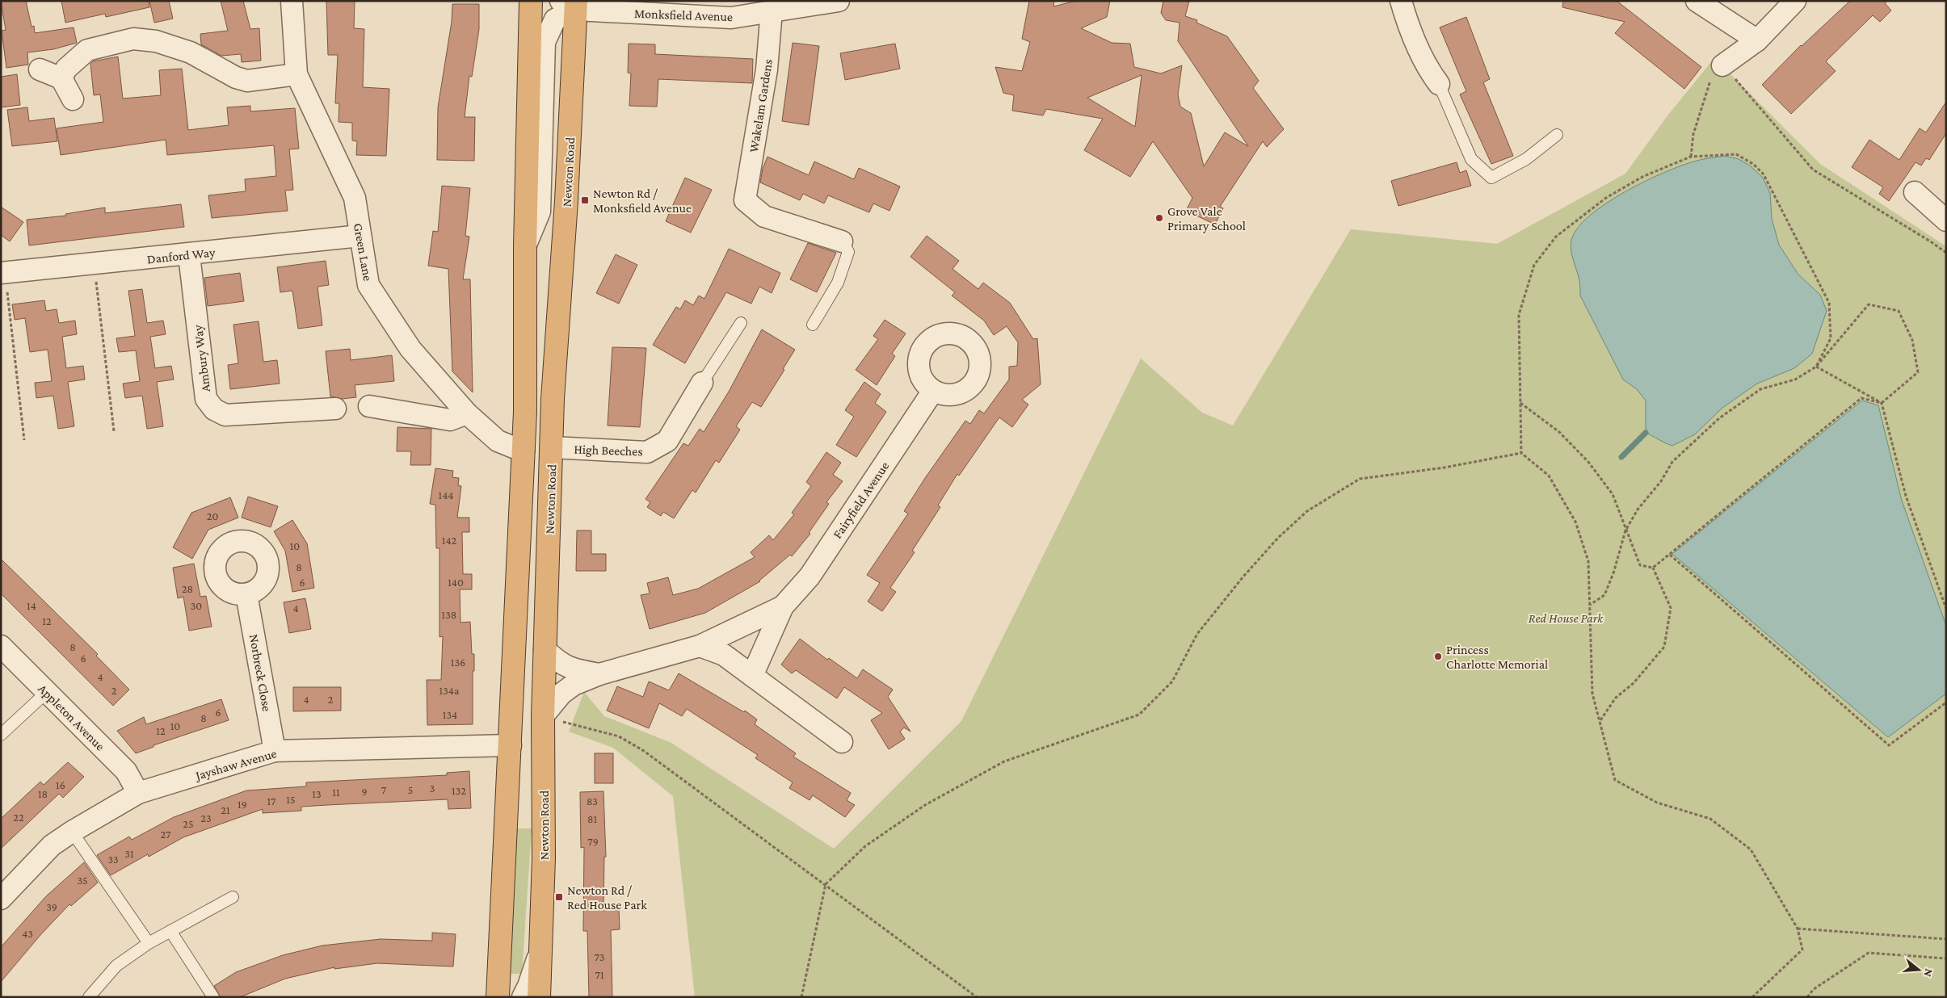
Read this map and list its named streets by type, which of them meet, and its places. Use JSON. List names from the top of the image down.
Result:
{
  "streets": {
    "highway": ["Newton Road"],
    "street": [
      "Monksfield Avenue",
      "Wakelam Gardens",
      "Green Lane",
      "Danford Way",
      "Ambury Way",
      "High Beeches",
      "Fairyfield Avenue",
      "Norbreck Close",
      "Appleton Avenue",
      "Jayshaw Avenue"
    ]
  },
  "crossings": [
    ["Monksfield Avenue", "Wakelam Gardens"],
    ["Monksfield Avenue", "Newton Road"],
    ["Newton Road", "High Beeches"],
    ["Newton Road", "Fairyfield Avenue"],
    ["Green Lane", "Danford Way"],
    ["Danford Way", "Ambury Way"],
    ["Norbreck Close", "Jayshaw Avenue"],
    ["Appleton Avenue", "Jayshaw Avenue"]
  ],
  "parks": ["Red House Park"],
  "places": {
    "transit": ["Newton Rd / Monksfield Avenue", "Newton Rd / Red House Park"],
    "other": ["Grove Vale Primary School", "Princess Charlotte Memorial"]
  },
  "house_numbers": [
    "144",
    "20",
    "142",
    "10",
    "8",
    "6",
    "140",
    "28",
    "14",
    "30",
    "4",
    "138",
    "12",
    "8",
    "6",
    "136",
    "4",
    "2",
    "134a",
    "4",
    "2",
    "6",
    "134",
    "8",
    "10",
    "12",
    "16",
    "3",
    "7",
    "5",
    "132",
    "9",
    "11",
    "18",
    "13",
    "15",
    "17",
    "83",
    "19",
    "21",
    "22",
    "23",
    "81",
    "25",
    "27",
    "79",
    "31",
    "33",
    "35",
    "39",
    "43",
    "73",
    "71"
  ],
  "north": "right"
}
